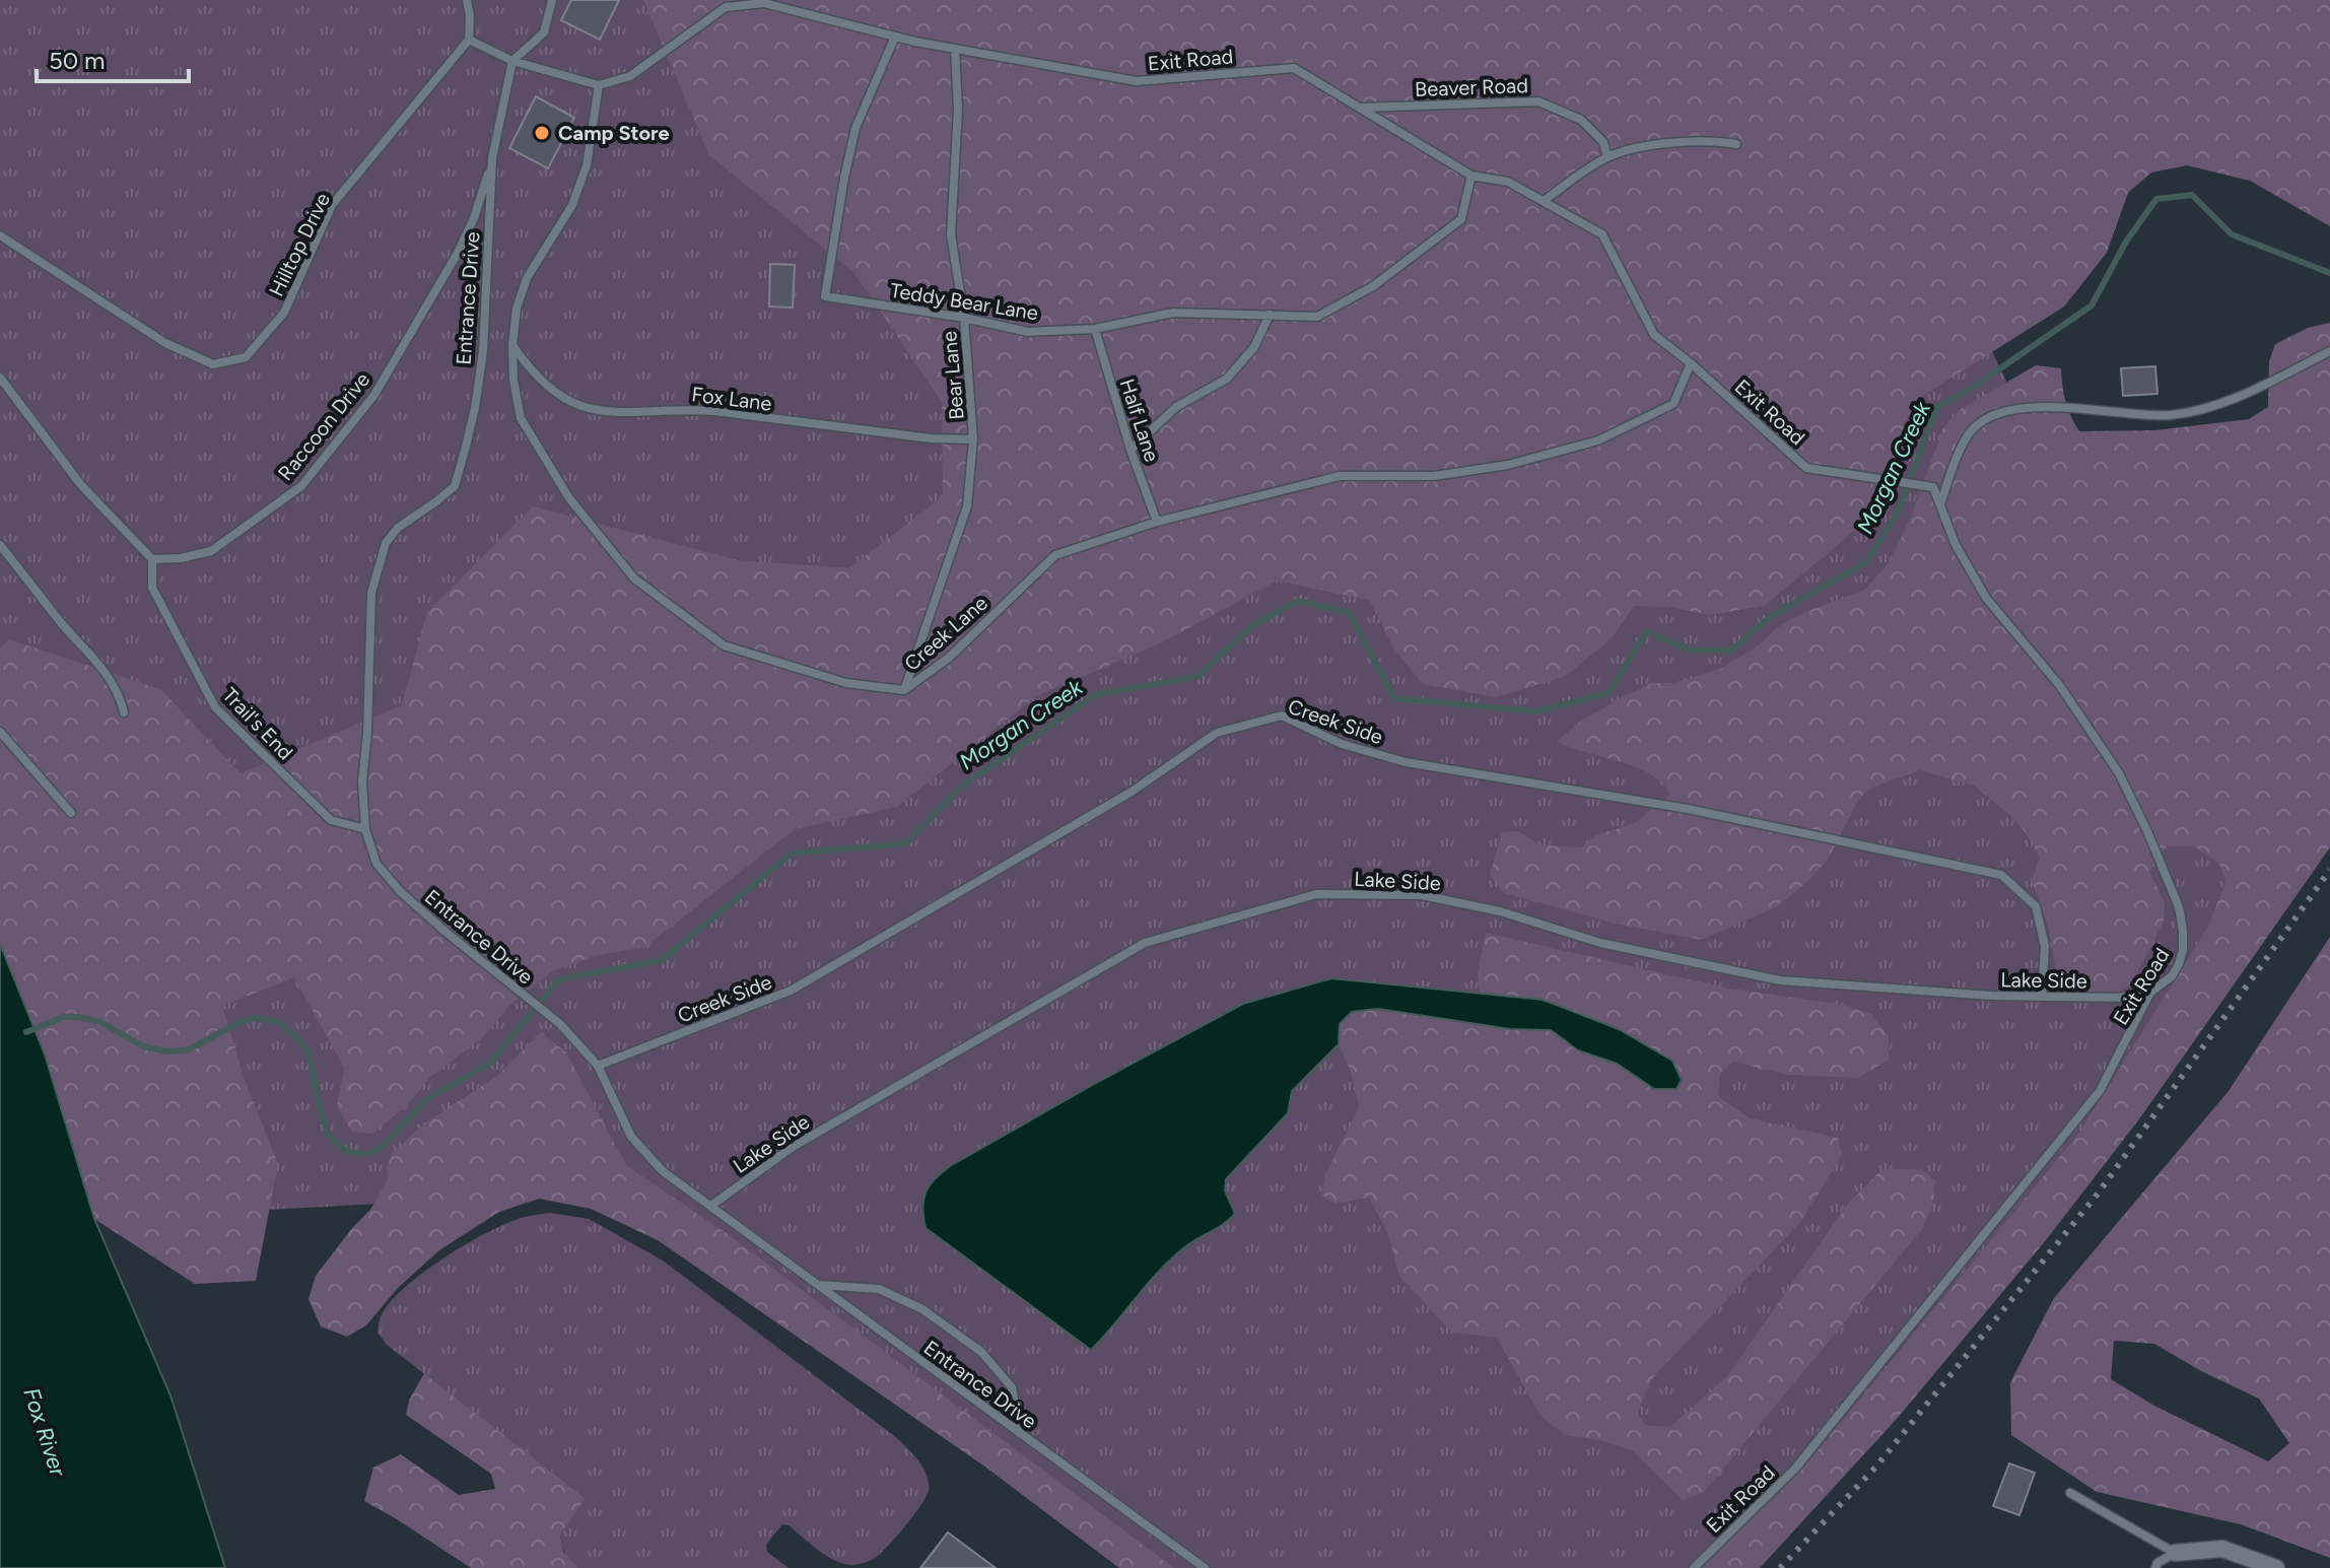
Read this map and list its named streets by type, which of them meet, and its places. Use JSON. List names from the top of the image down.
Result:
{
  "streets": {
    "lane": [
      "Exit Road",
      "Beaver Road",
      "Hilltop Drive",
      "Entrance Drive",
      "Teddy Bear Lane",
      "Bear Lane",
      "Fox Lane",
      "Half Lane",
      "Raccoon Drive",
      "Creek Lane",
      "Creek Side",
      "Trail's End",
      "Lake Side"
    ]
  },
  "crossings": [
    ["Exit Road", "Beaver Road"],
    ["Exit Road", "Teddy Bear Lane"],
    ["Exit Road", "Bear Lane"],
    ["Exit Road", "Creek Lane"],
    ["Exit Road", "Lake Side"],
    ["Entrance Drive", "Raccoon Drive"],
    ["Entrance Drive", "Creek Side"],
    ["Entrance Drive", "Trail's End"],
    ["Entrance Drive", "Lake Side"],
    ["Teddy Bear Lane", "Bear Lane"],
    ["Teddy Bear Lane", "Half Lane"],
    ["Bear Lane", "Fox Lane"],
    ["Bear Lane", "Creek Lane"],
    ["Fox Lane", "Creek Lane"],
    ["Half Lane", "Creek Lane"],
    ["Raccoon Drive", "Trail's End"],
    ["Creek Side", "Lake Side"]
  ],
  "water": ["Morgan Creek", "Fox River"],
  "places": ["Camp Store"],
  "scale_bar": "50 m"
}
